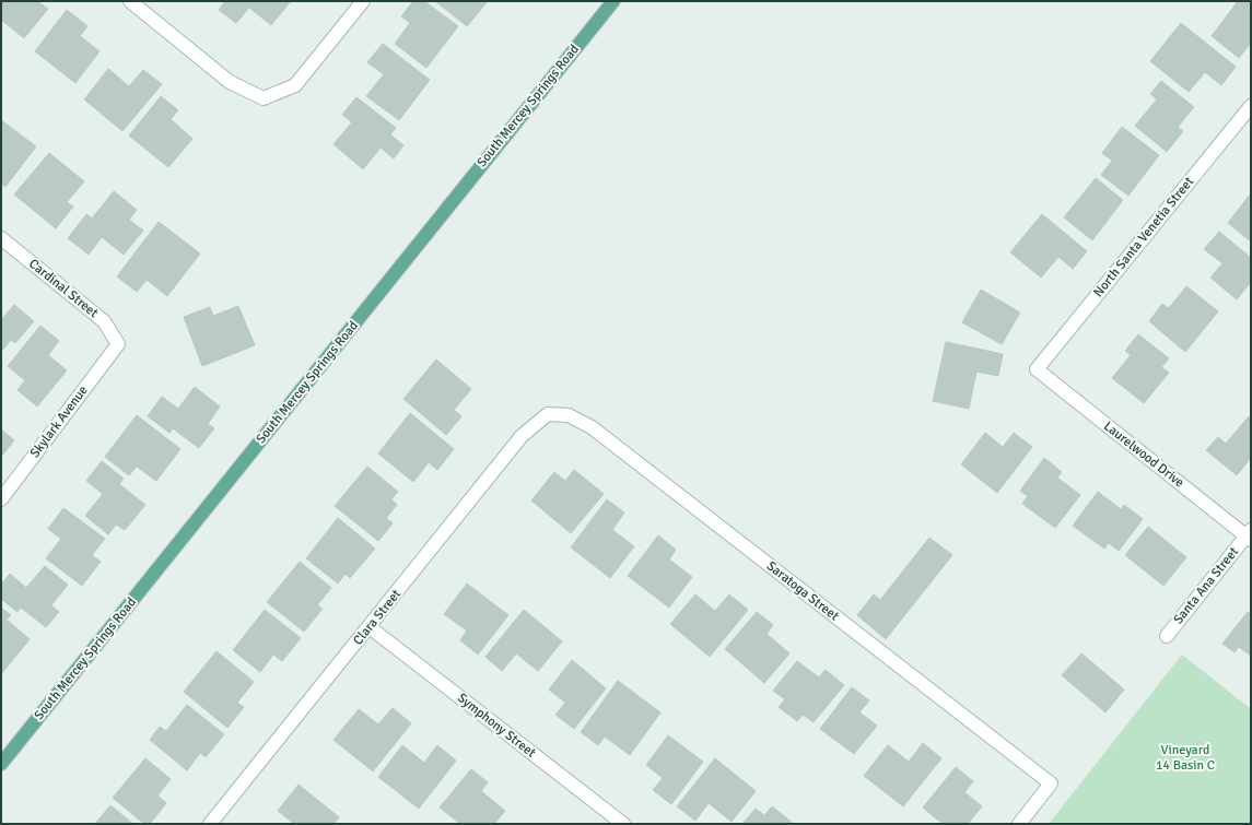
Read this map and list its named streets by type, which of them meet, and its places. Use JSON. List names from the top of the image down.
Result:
{
  "streets": {
    "main road": ["South Mercey Springs Road"],
    "street": [
      "North Santa Venetia Street",
      "Cardinal Street",
      "Skylark Avenue",
      "Laurelwood Drive",
      "Santa Ana Street",
      "Saratoga Street",
      "Clara Street",
      "Symphony Street"
    ]
  },
  "crossings": [
    ["North Santa Venetia Street", "Laurelwood Drive"],
    ["Cardinal Street", "Skylark Avenue"],
    ["Laurelwood Drive", "Santa Ana Street"],
    ["Saratoga Street", "Clara Street"],
    ["Clara Street", "Symphony Street"]
  ],
  "parks": ["Vineyard 14 Basin C"]
}
